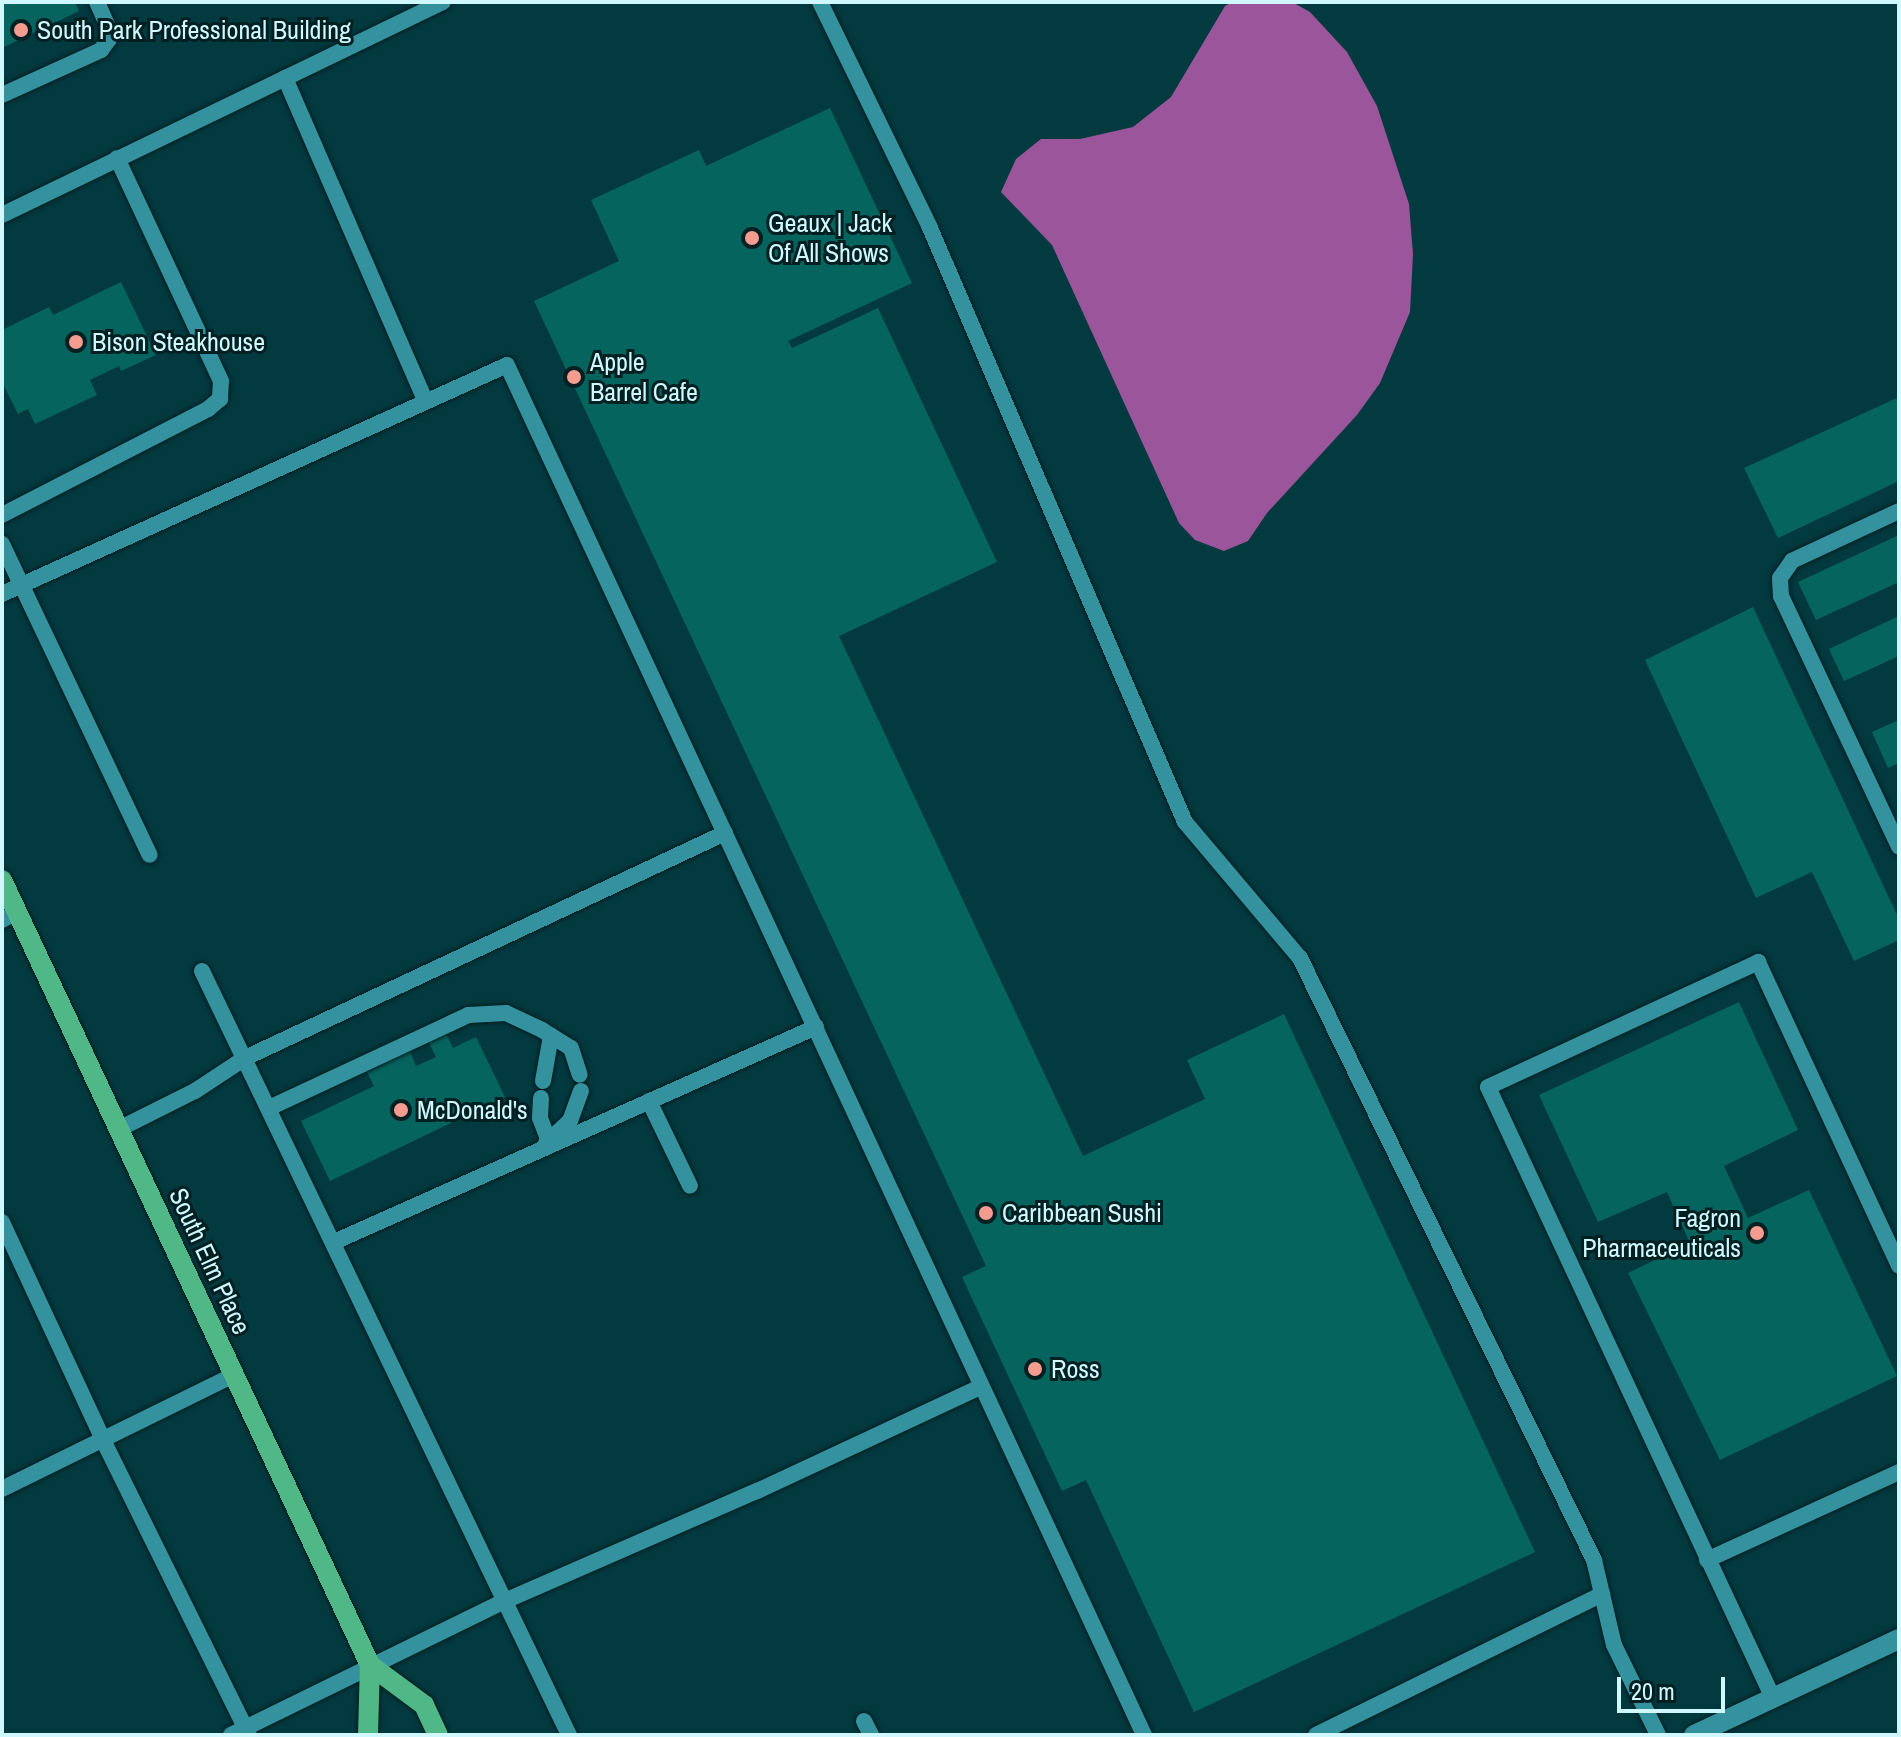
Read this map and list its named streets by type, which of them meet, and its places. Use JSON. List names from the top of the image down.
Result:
{
  "streets": {
    "main road": ["South Elm Place"]
  },
  "places": [
    "South Park Professional Building",
    "Geaux | Jack Of All Shows",
    "Bison Steakhouse",
    "Apple Barrel Cafe",
    "McDonald's",
    "Caribbean Sushi",
    "Fagron Pharmaceuticals",
    "Ross"
  ],
  "scale_bar": "20 m"
}
